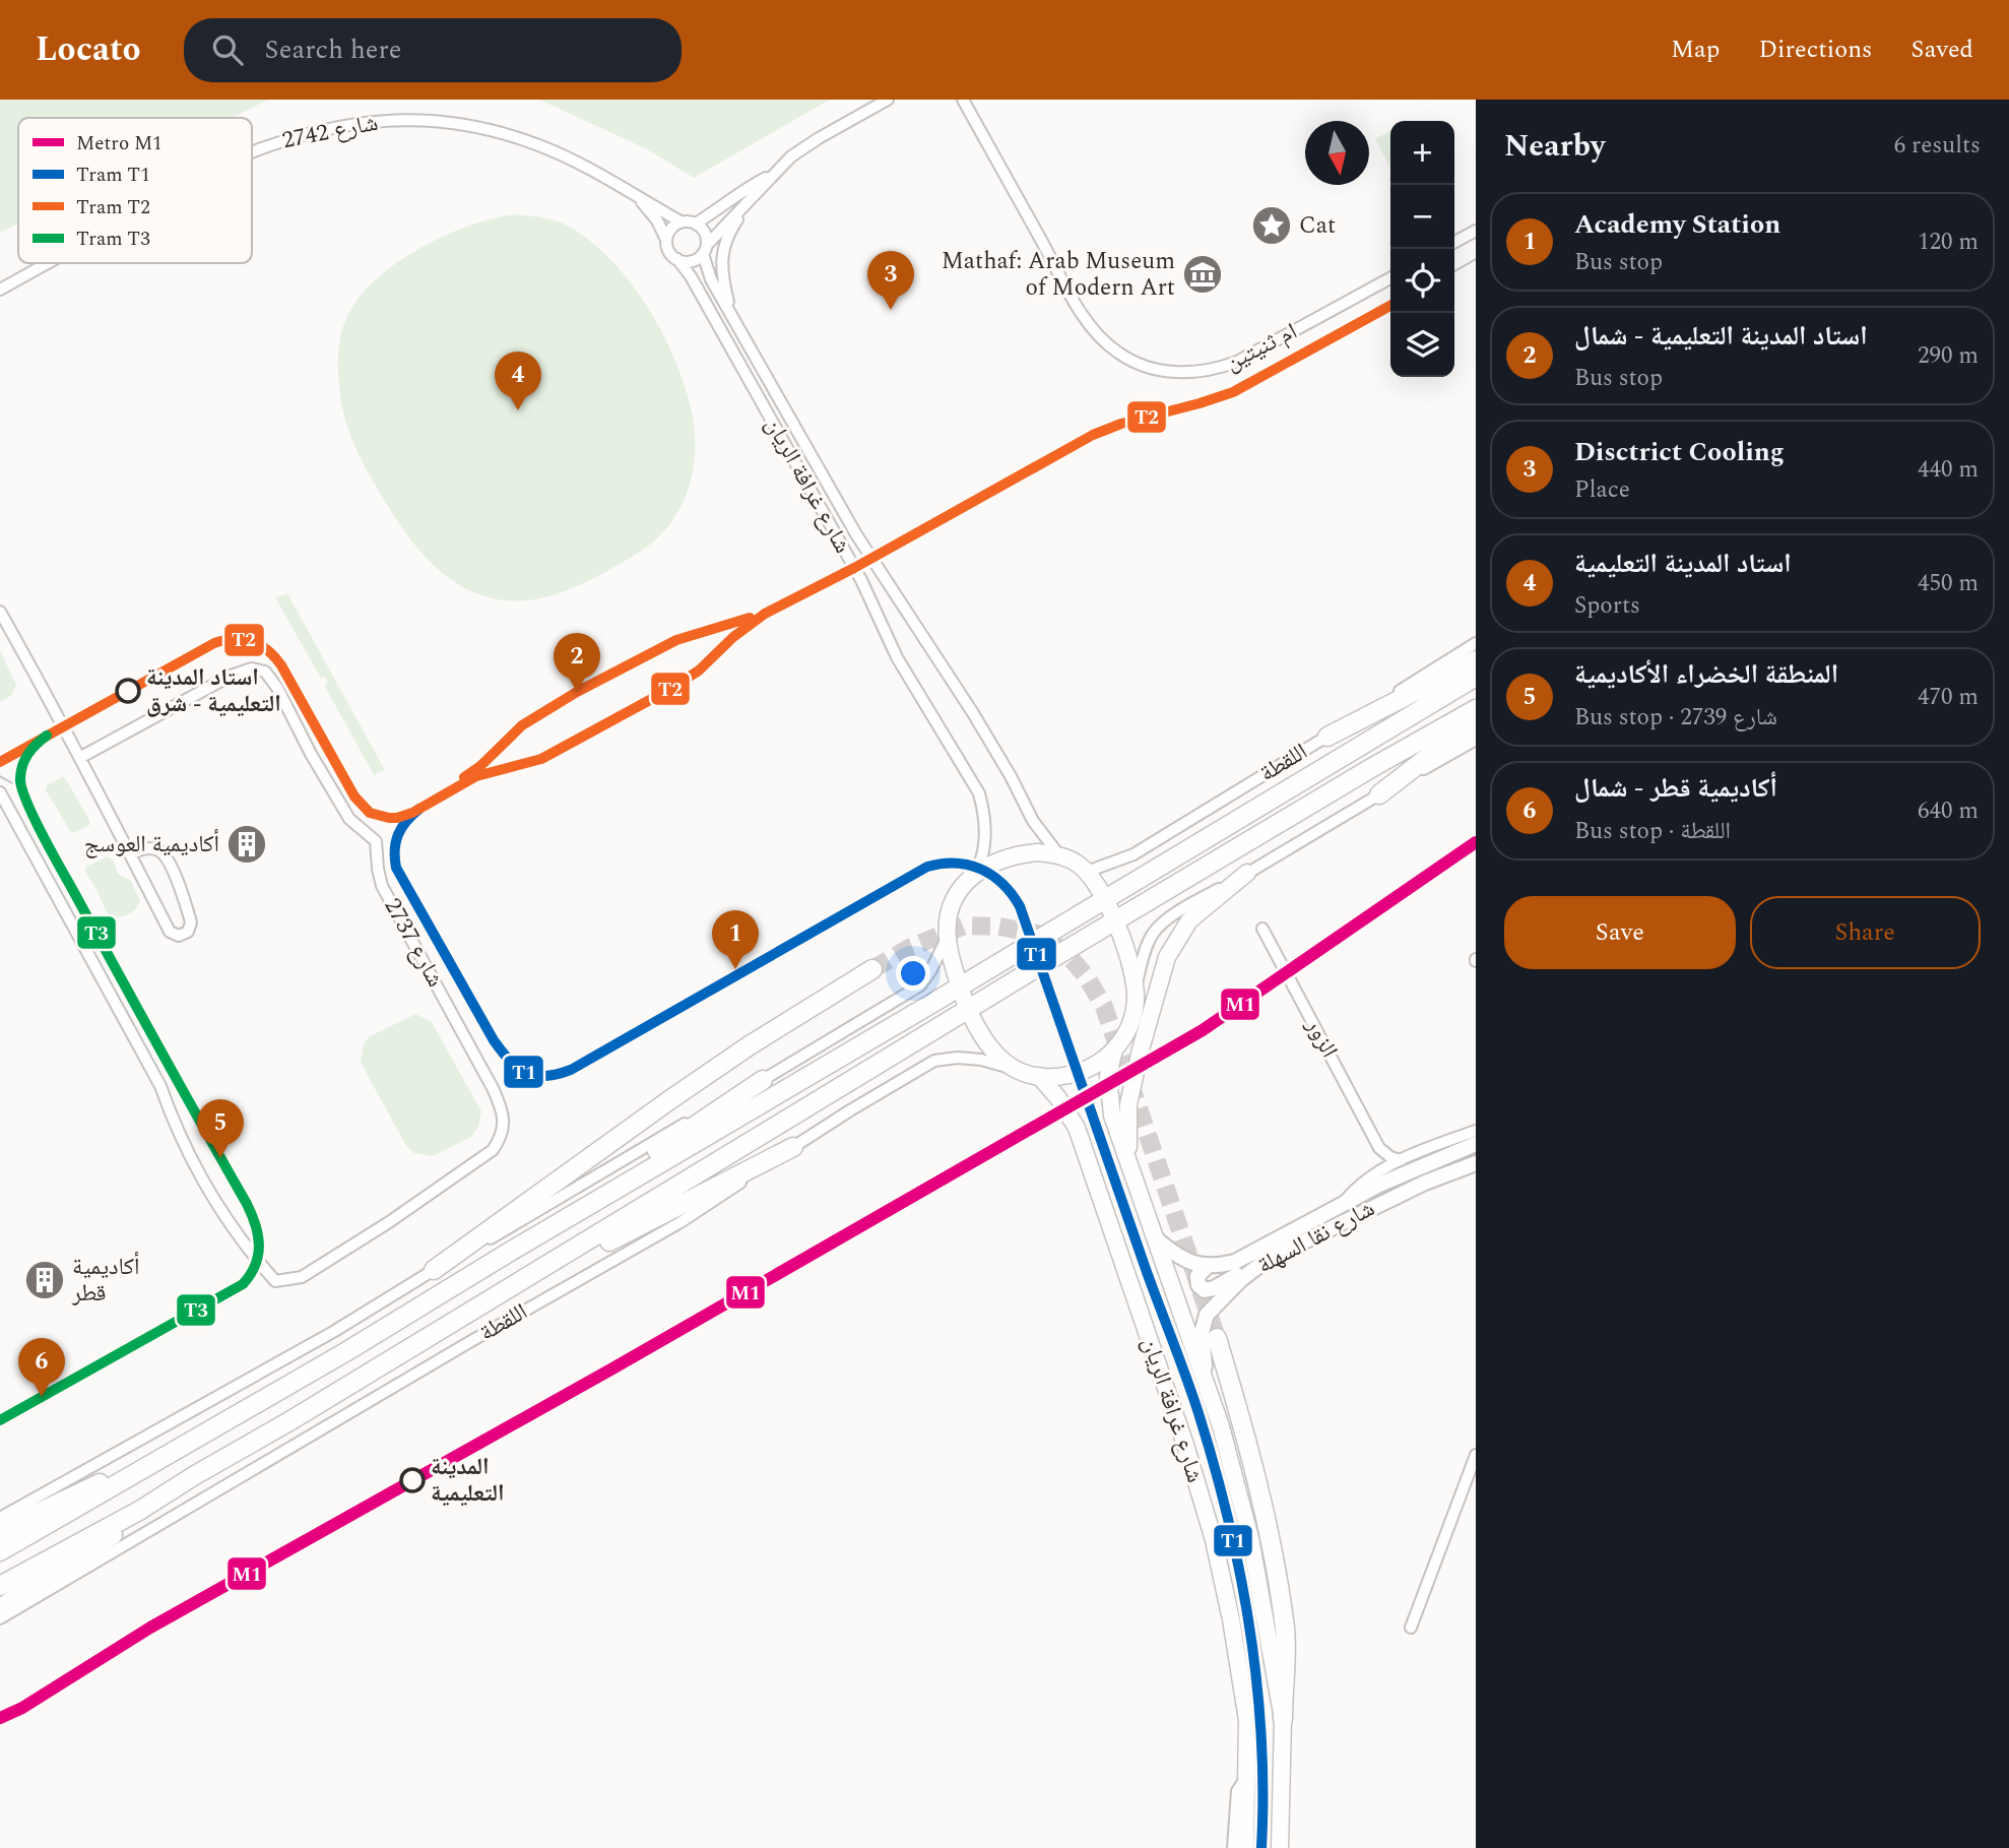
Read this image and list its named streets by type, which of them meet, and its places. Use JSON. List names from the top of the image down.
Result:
{
  "streets": {
    "main road": ["شارع غرافة الريان", "اللقطة"],
    "street": [
      "شارع 2742",
      "ام ثنيتين",
      "شارع 2737",
      "الزور",
      "شارع نقا السهلة"
    ]
  },
  "crossings": [
    ["شارع 2742", "شارع غرافة الريان"],
    ["شارع غرافة الريان", "اللقطة"],
    ["شارع غرافة الريان", "شارع نقا السهلة"]
  ],
  "places": {
    "place": ["Cat"],
    "museum": ["Mathaf: Arab Museum of Modern Art"],
    "other": ["استاد المدينة التعليمية - شرق", "المدينة التعليمية"],
    "building": ["أكاديمية العوسج", "أكاديمية قطر"]
  },
  "lines": [
    "tram line T2",
    "tram line T3",
    "tram line T1",
    "metro line M1"
  ],
  "legend": [
    "Metro M1",
    "Tram T1",
    "Tram T2",
    "Tram T3"
  ],
  "north": "bottom",
  "page": {
    "header": "Locato",
    "search": "Search here",
    "nav": ["Map", "Directions", "Saved"],
    "heading": ["Nearby", "6 results"],
    "map_buttons": ["+", "−"],
    "list": [
      {
        "mark": "1",
        "name": "Academy Station",
        "note": "Bus stop",
        "value": "120 m"
      },
      {
        "mark": "2",
        "name": "استاد المدينة التعليمية - شمال",
        "note": "Bus stop",
        "value": "290 m"
      },
      {
        "mark": "3",
        "name": "Disctrict Cooling",
        "note": "Place",
        "value": "440 m"
      },
      {
        "mark": "4",
        "name": "استاد المدينة التعليمية",
        "note": "Sports",
        "value": "450 m"
      },
      {
        "mark": "5",
        "name": "المنطقة الخضراء الأكاديمية",
        "note": "Bus stop · شارع 2739",
        "value": "470 m"
      },
      {
        "mark": "6",
        "name": "أكاديمية قطر - شمال",
        "note": "Bus stop · اللقطة",
        "value": "640 m"
      }
    ],
    "pins": [
      "3",
      "4",
      "2",
      "1",
      "5",
      "6"
    ],
    "buttons": ["Save", "Share"]
  }
}
